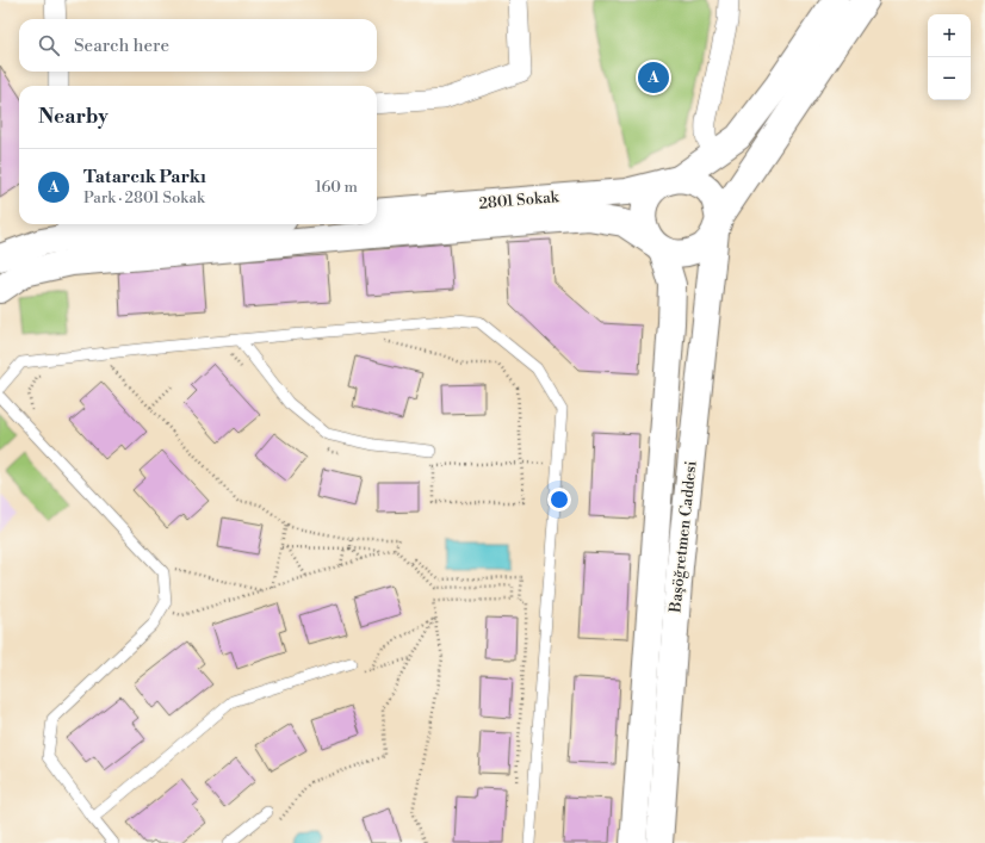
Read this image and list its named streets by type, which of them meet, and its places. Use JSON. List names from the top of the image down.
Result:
{
  "streets": {
    "street": ["2801 Sokak", "Başöğretmen Caddesi"]
  },
  "crossings": [
    ["2801 Sokak", "Başöğretmen Caddesi"]
  ],
  "page": {
    "map_buttons": ["+", "−"],
    "search": "Search here",
    "pins": "A",
    "heading": "Nearby",
    "list": [
      {
        "mark": "A",
        "name": "Tatarcık Parkı",
        "note": "Park · 2801 Sokak",
        "value": "160 m"
      }
    ]
  }
}
